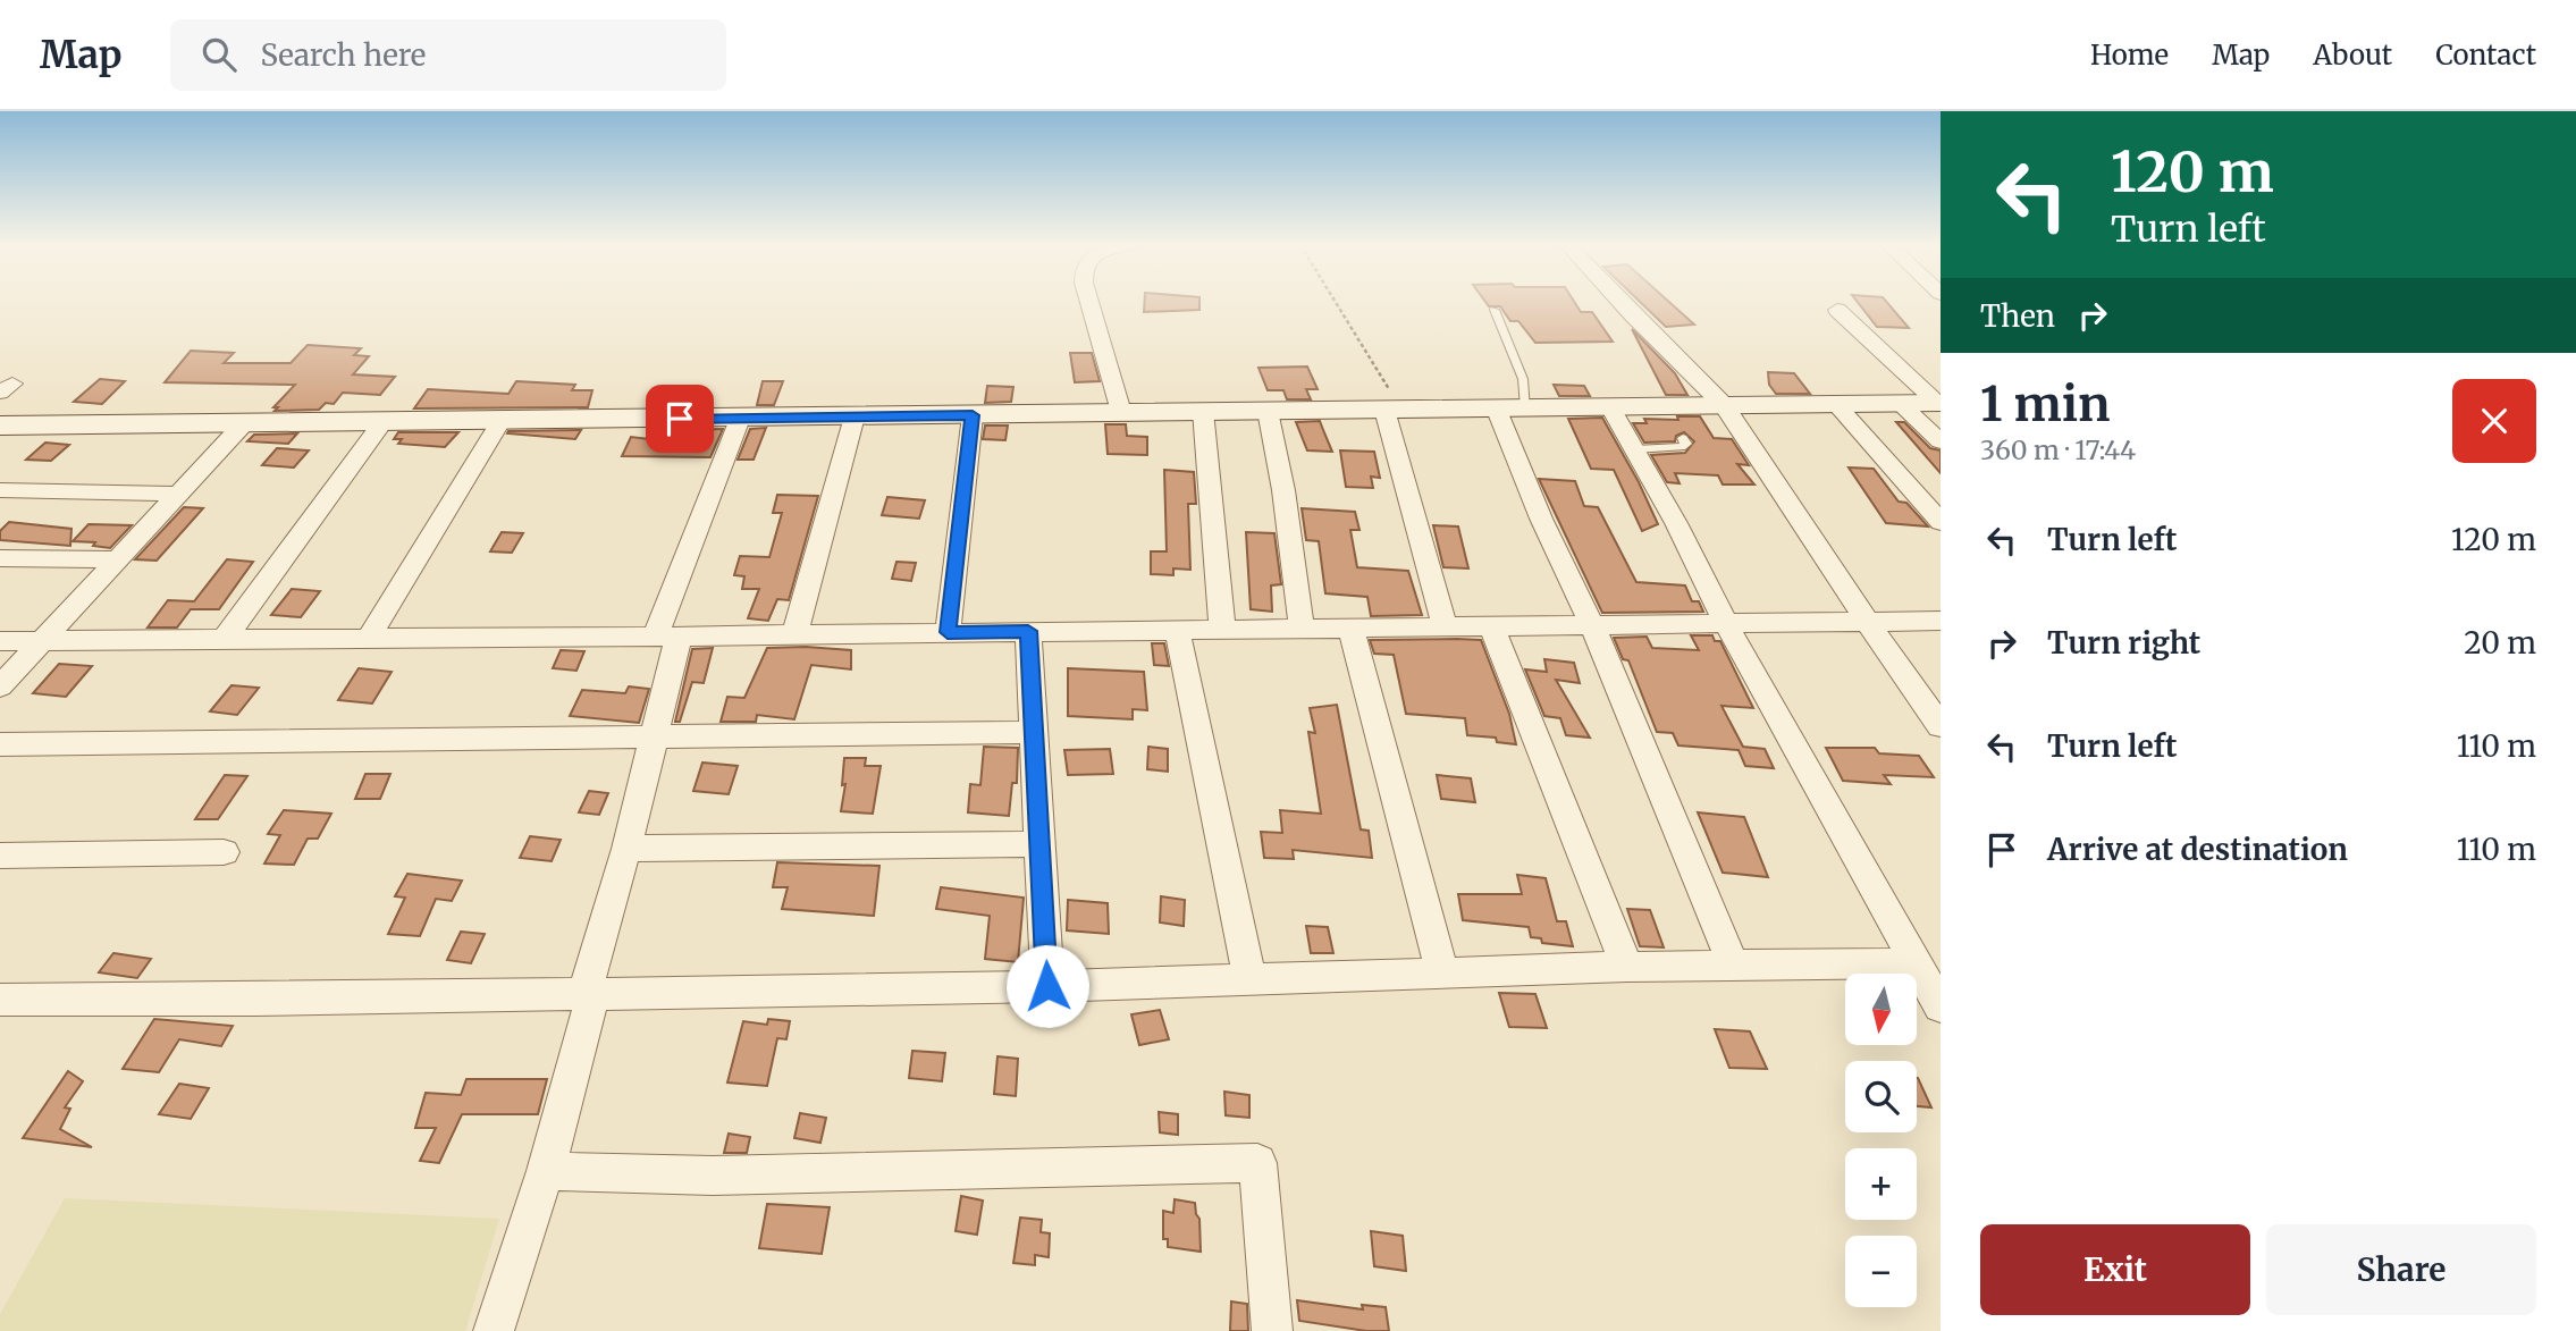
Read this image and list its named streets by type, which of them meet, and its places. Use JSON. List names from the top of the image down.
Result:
{
  "north": "bottom",
  "page": {
    "header": "Map",
    "search": "Search here",
    "nav": [
      "Home",
      "Map",
      "About",
      "Contact"
    ],
    "turn": ["120 m", "Turn left"],
    "then": "Then",
    "heading": ["1 min", "360 m · 17:44"],
    "list": [
      {
        "name": "Turn left",
        "value": "120 m"
      },
      {
        "name": "Turn right",
        "value": "20 m"
      },
      {
        "name": "Turn left",
        "value": "110 m"
      },
      {
        "name": "Arrive at destination",
        "value": "110 m"
      }
    ],
    "map_buttons": ["+", "−"],
    "buttons": ["Exit", "Share"]
  }
}
